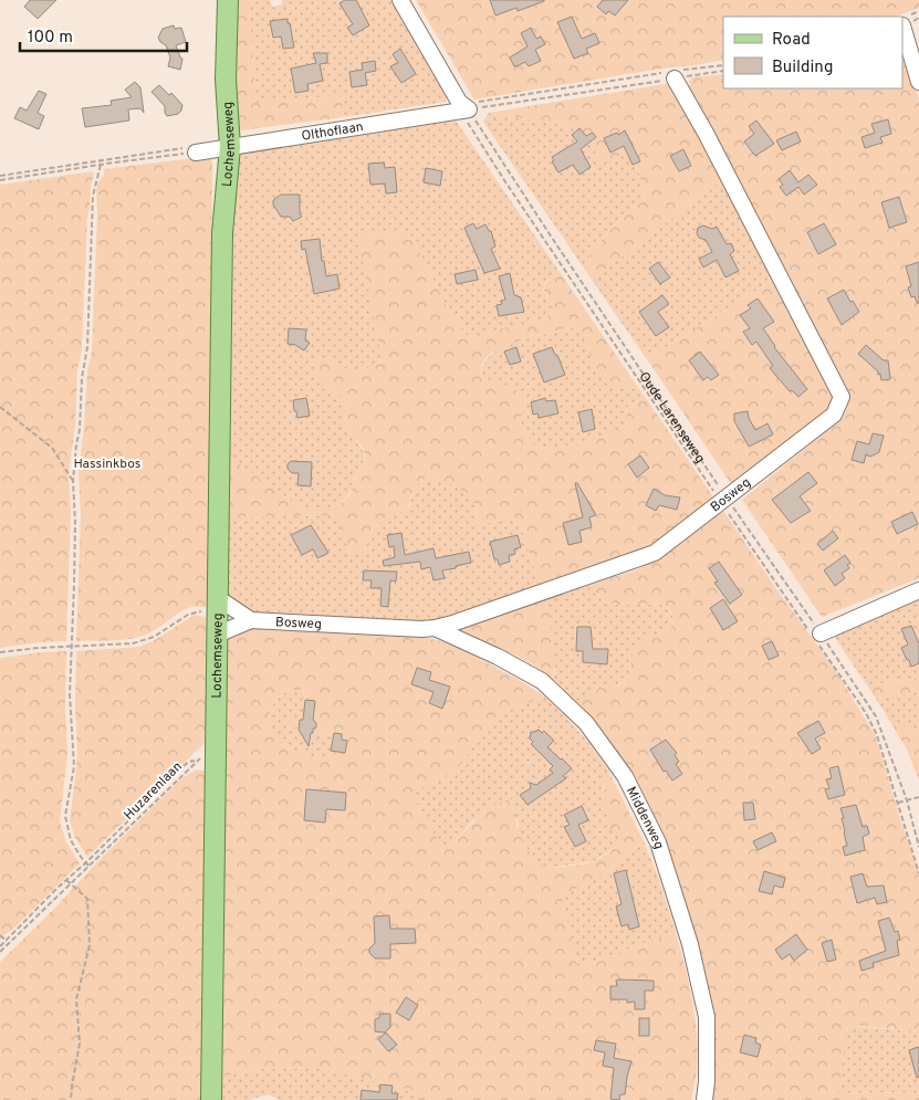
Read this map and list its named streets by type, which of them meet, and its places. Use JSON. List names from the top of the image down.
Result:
{
  "streets": {
    "main road": ["Lochemseweg"],
    "street": ["Olthoflaan", "Bosweg", "Middenweg"],
    "path": ["Oude Larenseweg", "Huzarenlaan"]
  },
  "crossings": [
    ["Olthoflaan", "Lochemseweg"],
    ["Olthoflaan", "Oude Larenseweg"],
    ["Lochemseweg", "Bosweg"],
    ["Oude Larenseweg", "Bosweg"],
    ["Bosweg", "Middenweg"]
  ],
  "parks": ["Hassinkbos"],
  "legend": ["Road", "Building"],
  "scale_bar": "100 m"
}
